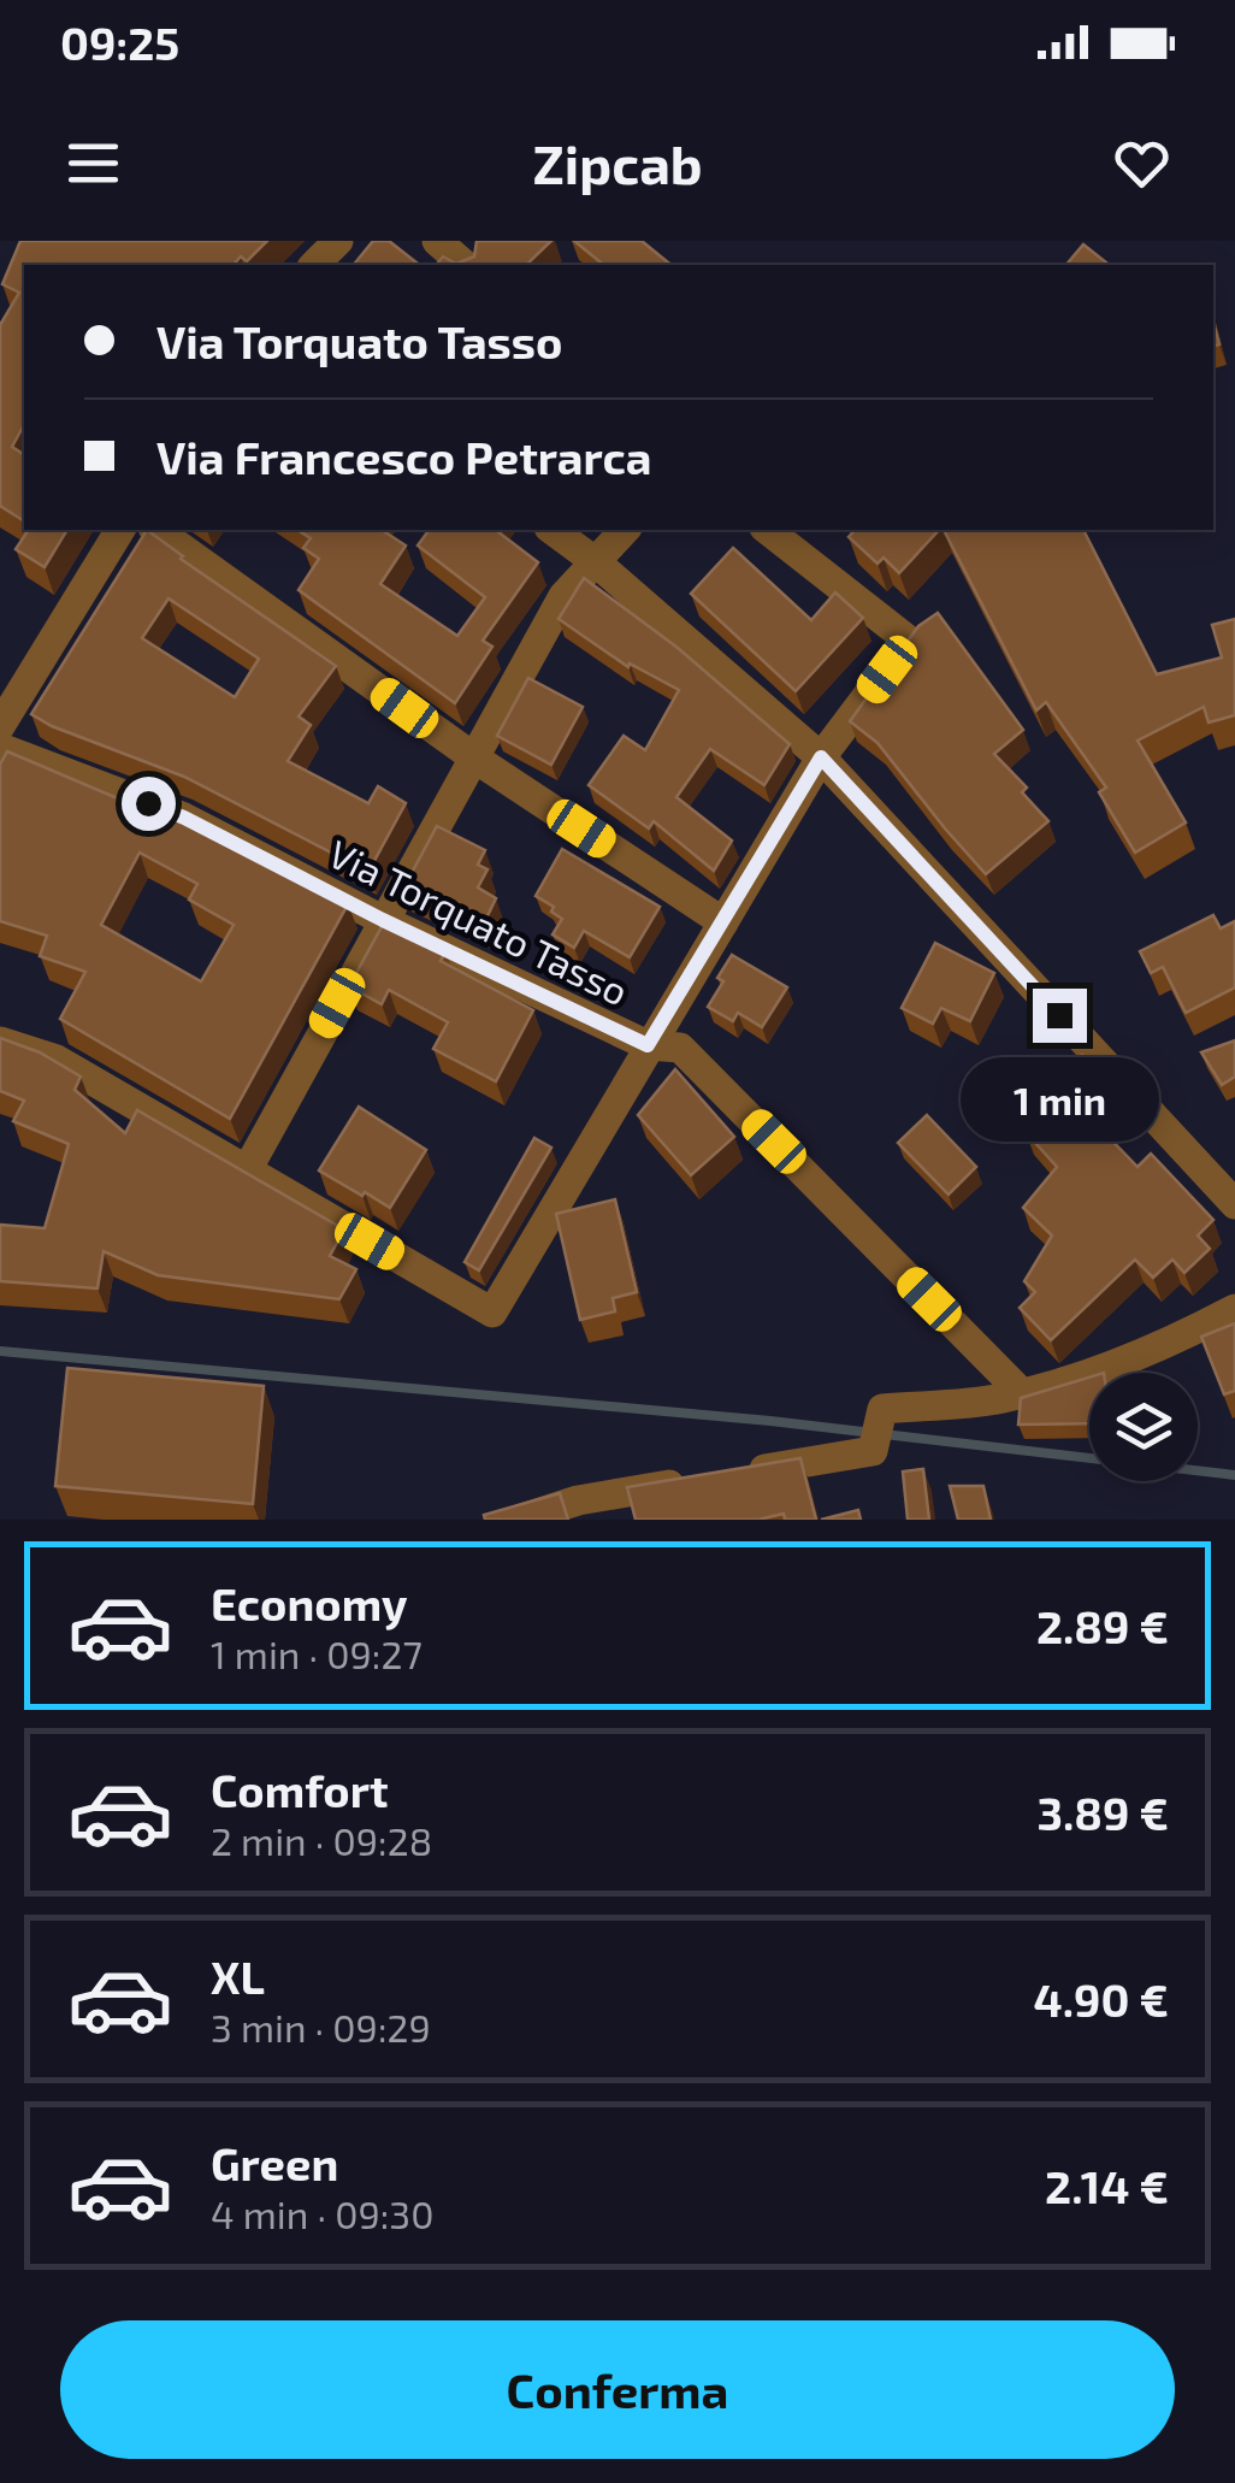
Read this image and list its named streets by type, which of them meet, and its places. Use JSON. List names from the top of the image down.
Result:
{
  "streets": {
    "street": ["Via Torquato Tasso"]
  },
  "page": {
    "status": "09:25",
    "header": "Zipcab",
    "banner": ["Via Torquato Tasso", "Via Francesco Petrarca"],
    "bubble": "1 min",
    "list": [
      {
        "name": "Economy",
        "note": "1 min · 09:27",
        "value": "2.89 €"
      },
      {
        "name": "Comfort",
        "note": "2 min · 09:28",
        "value": "3.89 €"
      },
      {
        "name": "XL",
        "note": "3 min · 09:29",
        "value": "4.90 €"
      },
      {
        "name": "Green",
        "note": "4 min · 09:30",
        "value": "2.14 €"
      }
    ],
    "buttons": "Conferma"
  }
}
